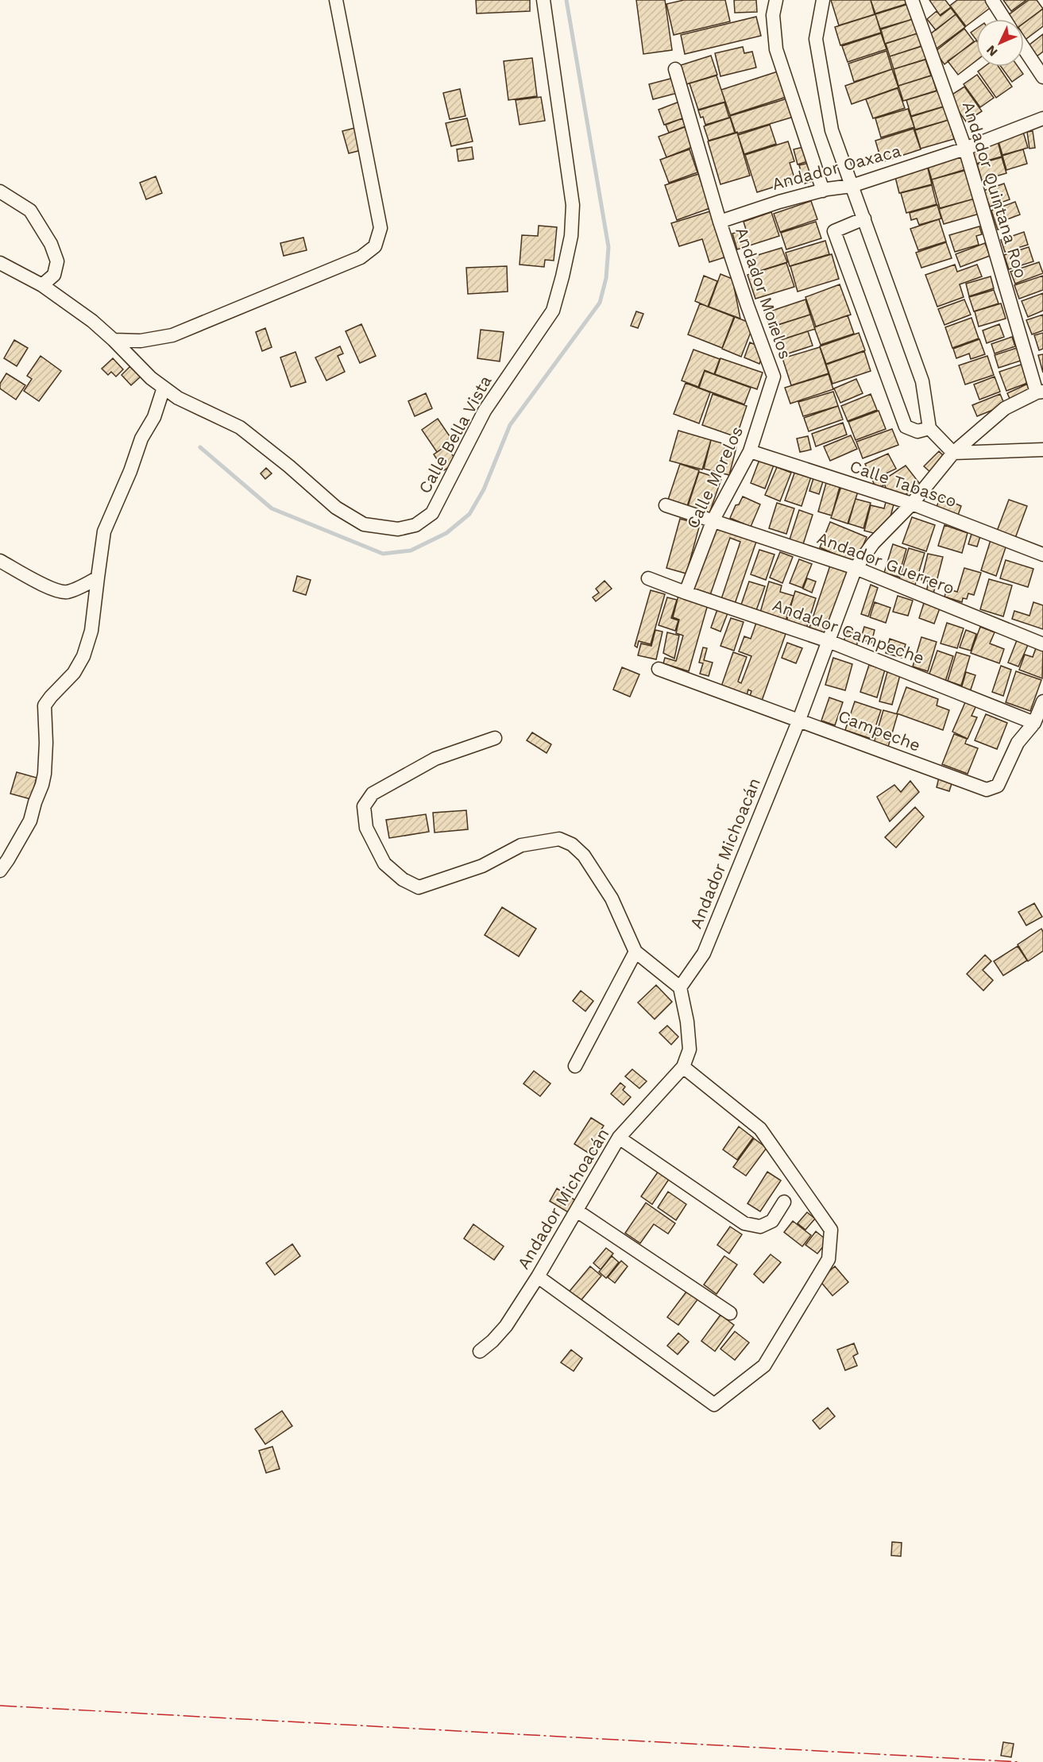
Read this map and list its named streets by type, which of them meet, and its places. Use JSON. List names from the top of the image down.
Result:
{
  "streets": {
    "street": [
      "Andador Oaxaca",
      "Andador Quintana Roo",
      "Andador Morelos",
      "Calle Bella Vista",
      "Calle Morelos",
      "Calle Tabasco",
      "Andador Guerrero",
      "Andador Campeche",
      "Campeche",
      "Andador Michoacán"
    ]
  },
  "crossings": [
    ["Andador Oaxaca", "Andador Quintana Roo"],
    ["Andador Oaxaca", "Andador Morelos"],
    ["Andador Quintana Roo", "Andador Michoacán"],
    ["Andador Morelos", "Calle Morelos"],
    ["Calle Morelos", "Calle Tabasco"],
    ["Calle Morelos", "Andador Guerrero"],
    ["Calle Morelos", "Andador Campeche"],
    ["Calle Tabasco", "Andador Michoacán"],
    ["Andador Guerrero", "Andador Michoacán"],
    ["Andador Campeche", "Campeche"],
    ["Andador Campeche", "Andador Michoacán"],
    ["Campeche", "Andador Michoacán"]
  ],
  "north": "bottom left"
}
